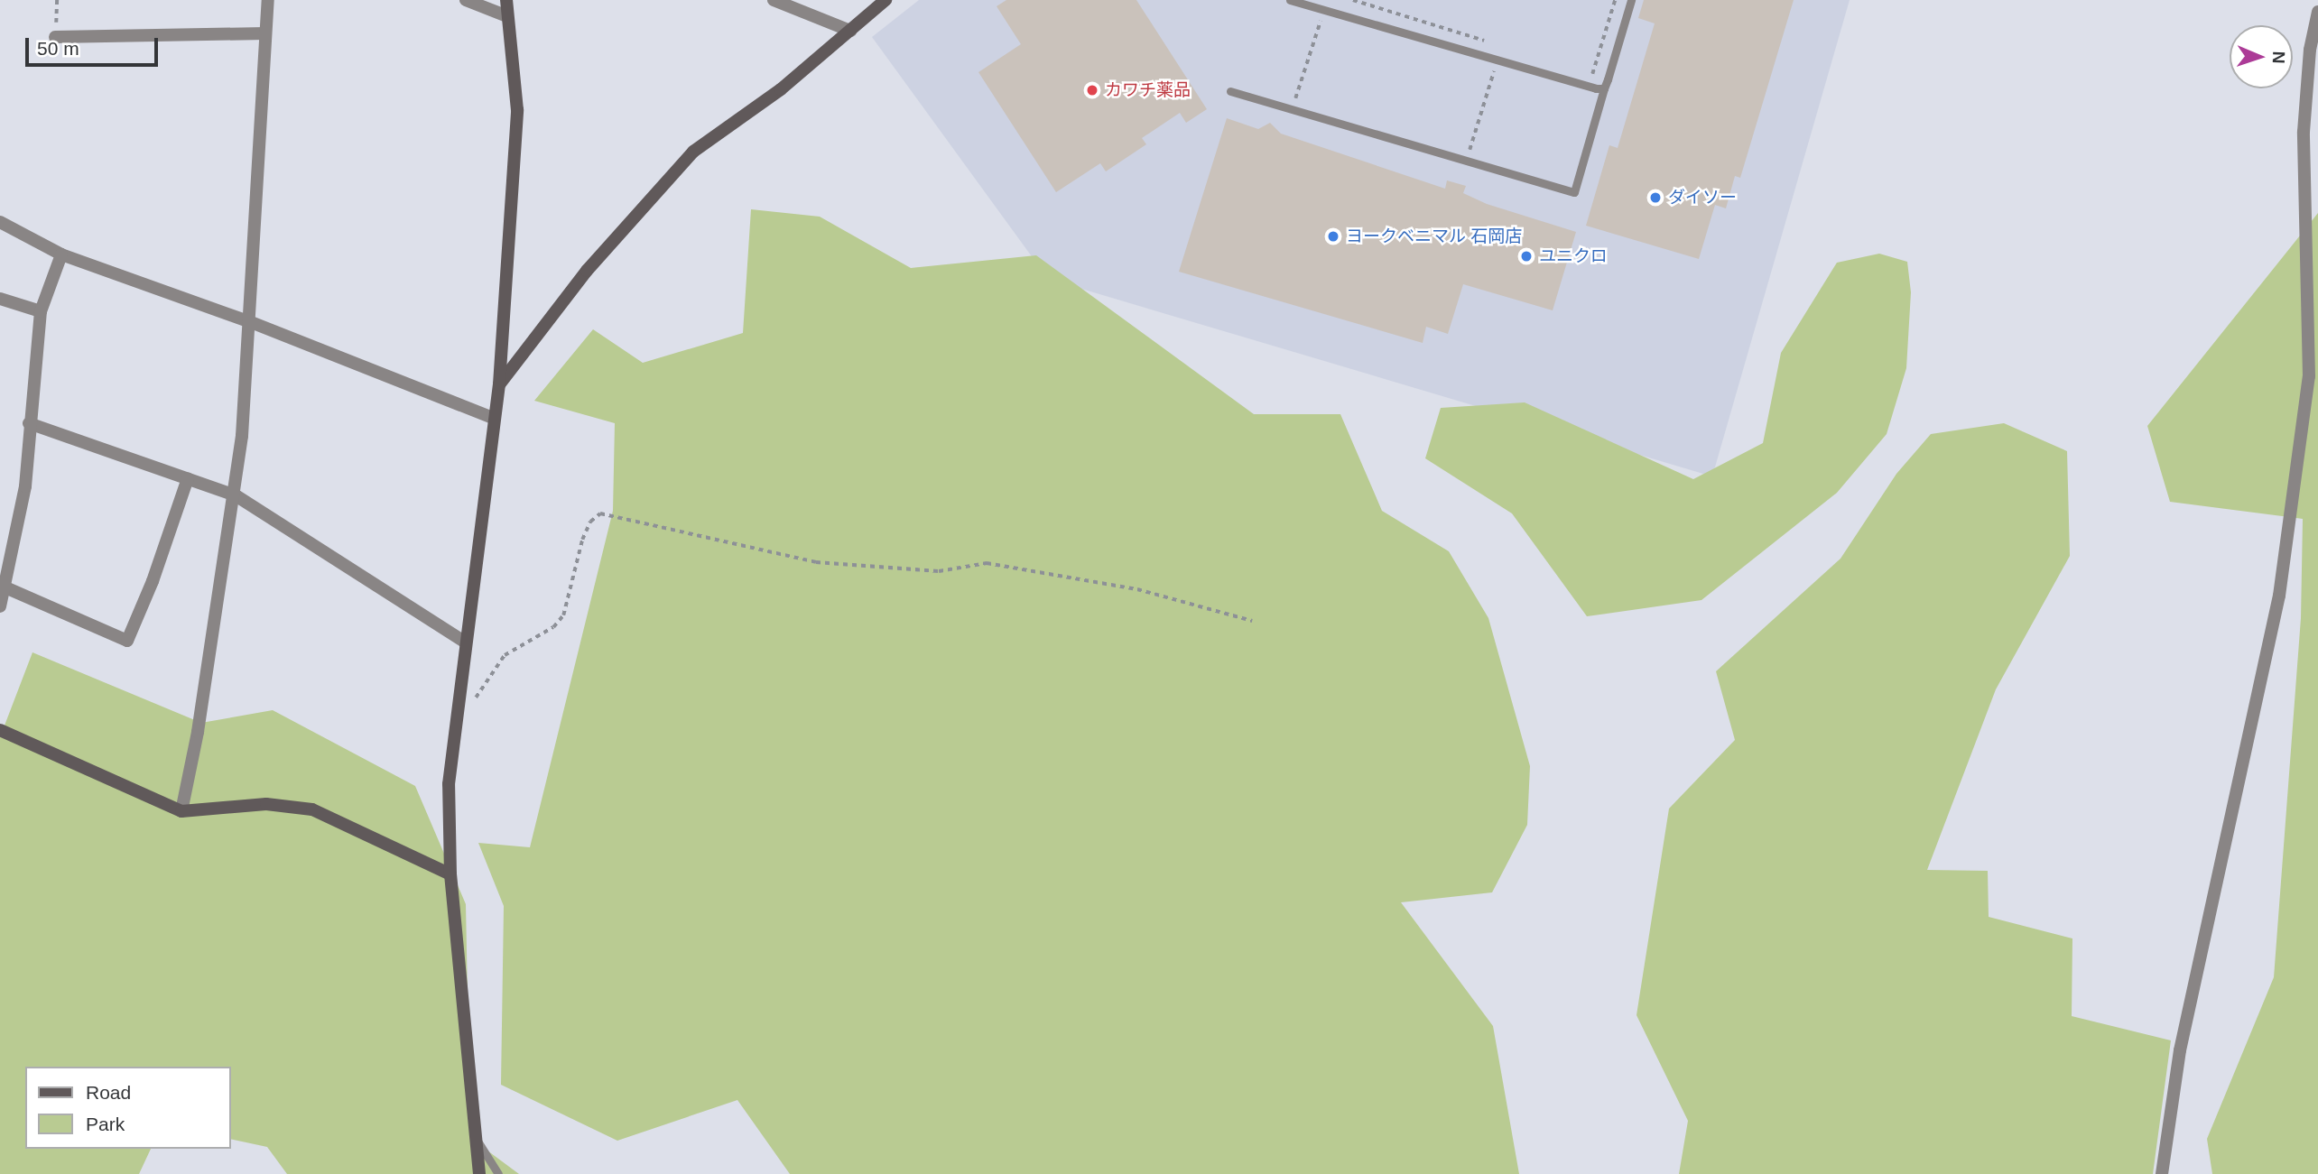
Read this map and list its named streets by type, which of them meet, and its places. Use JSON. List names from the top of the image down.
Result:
{
  "places": [
    "カワチ薬品",
    "ダイソー",
    "ヨークベニマル 石岡店",
    "ユニクロ"
  ],
  "legend": ["Road", "Park"],
  "scale_bar": "50 m",
  "north": "right"
}
